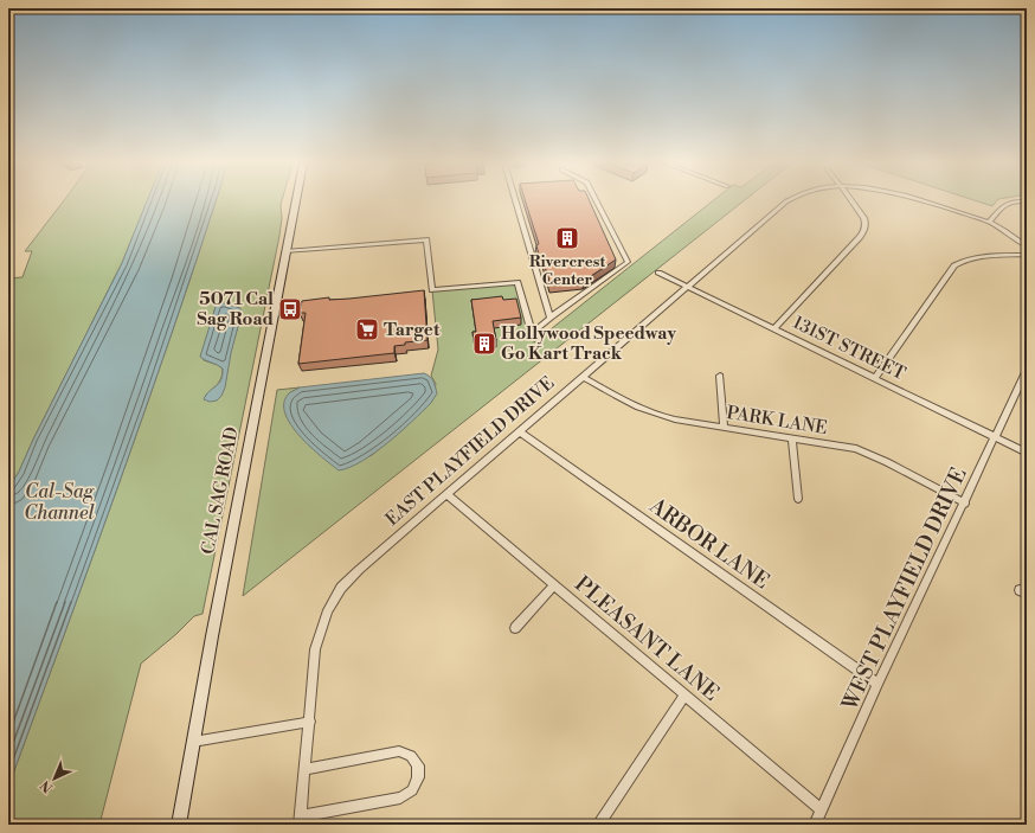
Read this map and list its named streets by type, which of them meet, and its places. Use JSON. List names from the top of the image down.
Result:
{
  "streets": {
    "main road": ["CAL SAG ROAD"],
    "street": [
      "131ST STREET",
      "PARK LANE",
      "EAST PLAYFIELD DRIVE",
      "ARBOR LANE",
      "WEST PLAYFIELD DRIVE",
      "PLEASANT LANE"
    ]
  },
  "crossings": [
    ["131ST STREET", "EAST PLAYFIELD DRIVE"],
    ["131ST STREET", "WEST PLAYFIELD DRIVE"],
    ["PARK LANE", "EAST PLAYFIELD DRIVE"],
    ["PARK LANE", "WEST PLAYFIELD DRIVE"],
    ["EAST PLAYFIELD DRIVE", "ARBOR LANE"],
    ["EAST PLAYFIELD DRIVE", "PLEASANT LANE"],
    ["ARBOR LANE", "WEST PLAYFIELD DRIVE"],
    ["WEST PLAYFIELD DRIVE", "PLEASANT LANE"]
  ],
  "water": ["Cal-Sag Channel"],
  "places": {
    "building": ["Rivercrest Center", "Hollywood Speedway Go Kart Track"],
    "bus stop": ["5071 Cal Sag Road"],
    "supermarket": ["Target"]
  },
  "north": "bottom left"
}
